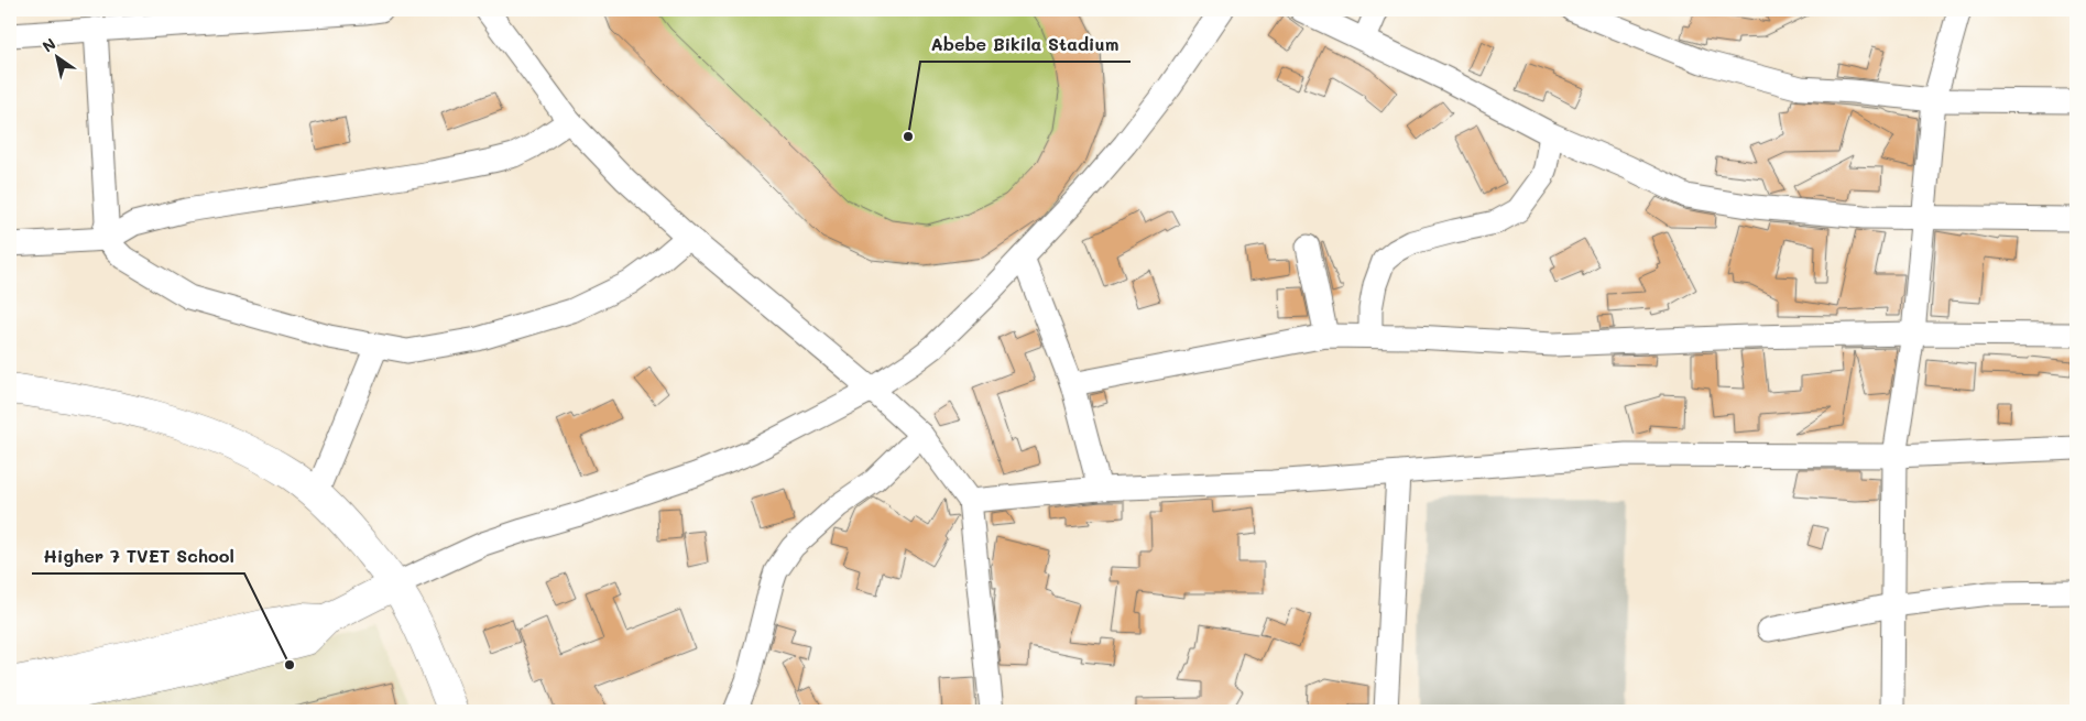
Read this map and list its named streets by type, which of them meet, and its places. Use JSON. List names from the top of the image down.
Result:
{
  "places": ["Abebe Bikila Stadium", "Higher 7 TVET School"],
  "north": "top left"
}
